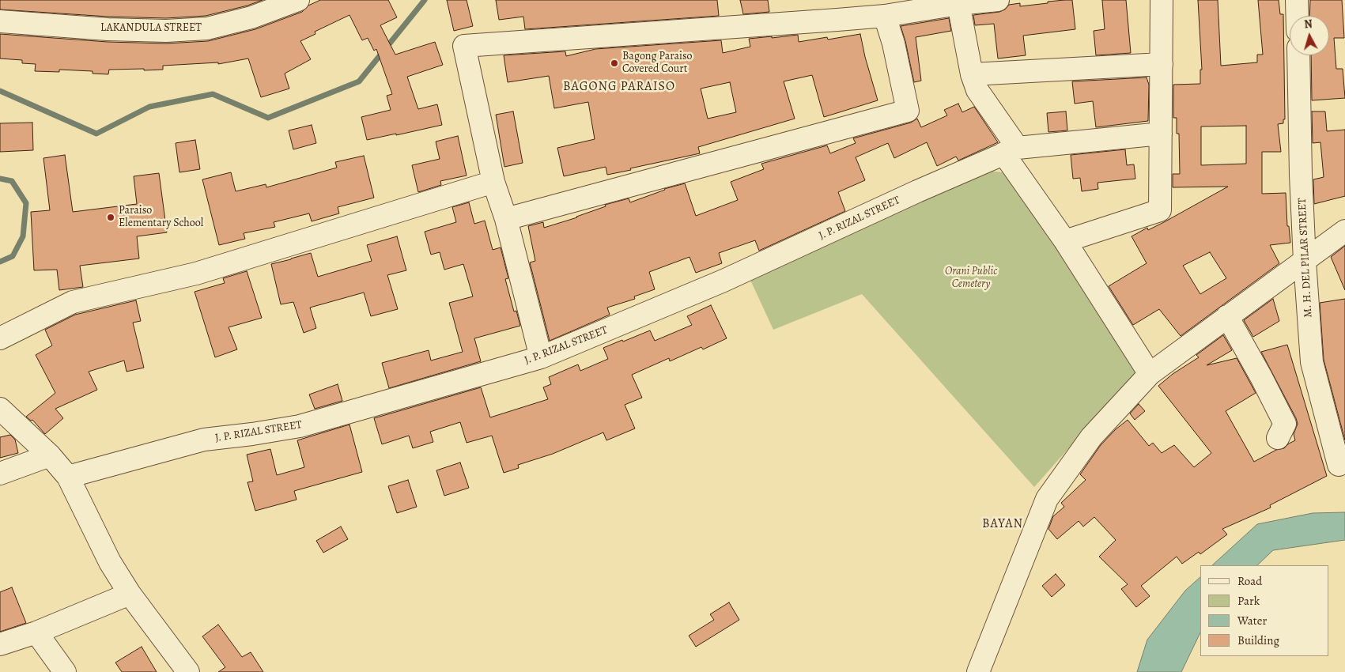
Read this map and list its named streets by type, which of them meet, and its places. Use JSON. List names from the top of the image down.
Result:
{
  "streets": {
    "street": ["LAKANDULA STREET", "J. P. RIZAL STREET", "M. H. DEL PILAR STREET"]
  },
  "districts": ["BAGONG PARAISO", "BAYAN"],
  "parks": ["Orani Public Cemetery"],
  "places": ["Bagong Paraiso Covered Court", "Paraiso Elementary School"],
  "legend": [
    "Road",
    "Park",
    "Water",
    "Building"
  ],
  "north": "top"
}
